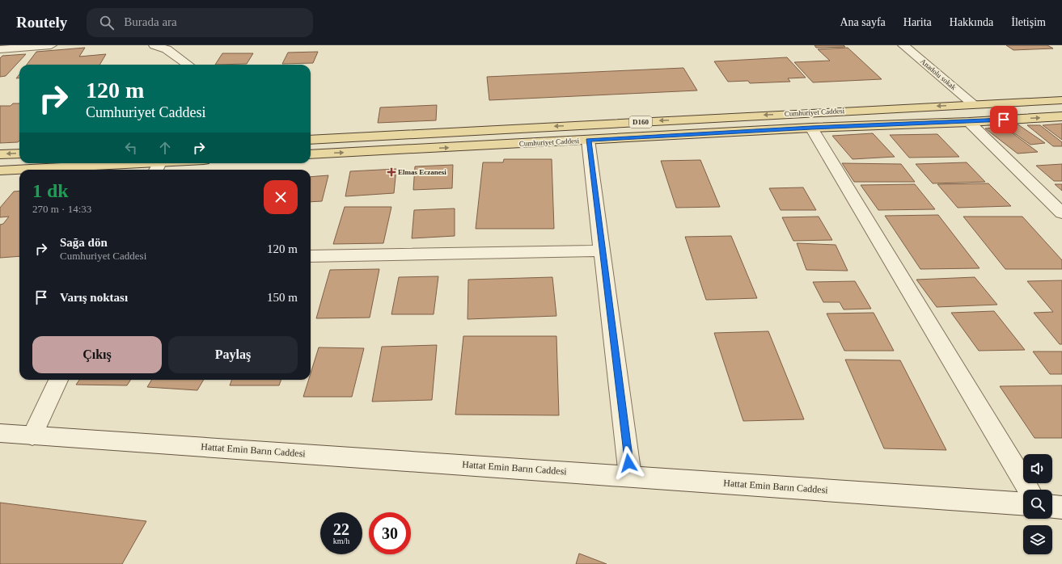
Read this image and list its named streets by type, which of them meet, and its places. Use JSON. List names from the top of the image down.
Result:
{
  "streets": {
    "main road": ["Cumhuriyet Caddesi", "D160"],
    "street": ["Anadolu sokak", "Hattat Emin Barın Caddesi"]
  },
  "crossings": [
    ["Anadolu sokak", "Cumhuriyet Caddesi"]
  ],
  "places": {
    "health": ["Elmas Eczanesi"]
  },
  "page": {
    "header": "Routely",
    "search": "Burada ara",
    "nav": [
      "Ana sayfa",
      "Harita",
      "Hakkında",
      "İletişim"
    ],
    "turn": ["120 m", "Cumhuriyet Caddesi"],
    "heading": ["1 dk", "270 m · 14:33"],
    "list": [
      {
        "name": "Sağa dön",
        "note": "Cumhuriyet Caddesi",
        "value": "120 m"
      },
      {
        "name": "Varış noktası",
        "value": "150 m"
      }
    ],
    "buttons": ["Çıkış", "Paylaş"],
    "speed": "22 km/h",
    "limit": "30"
  }
}
